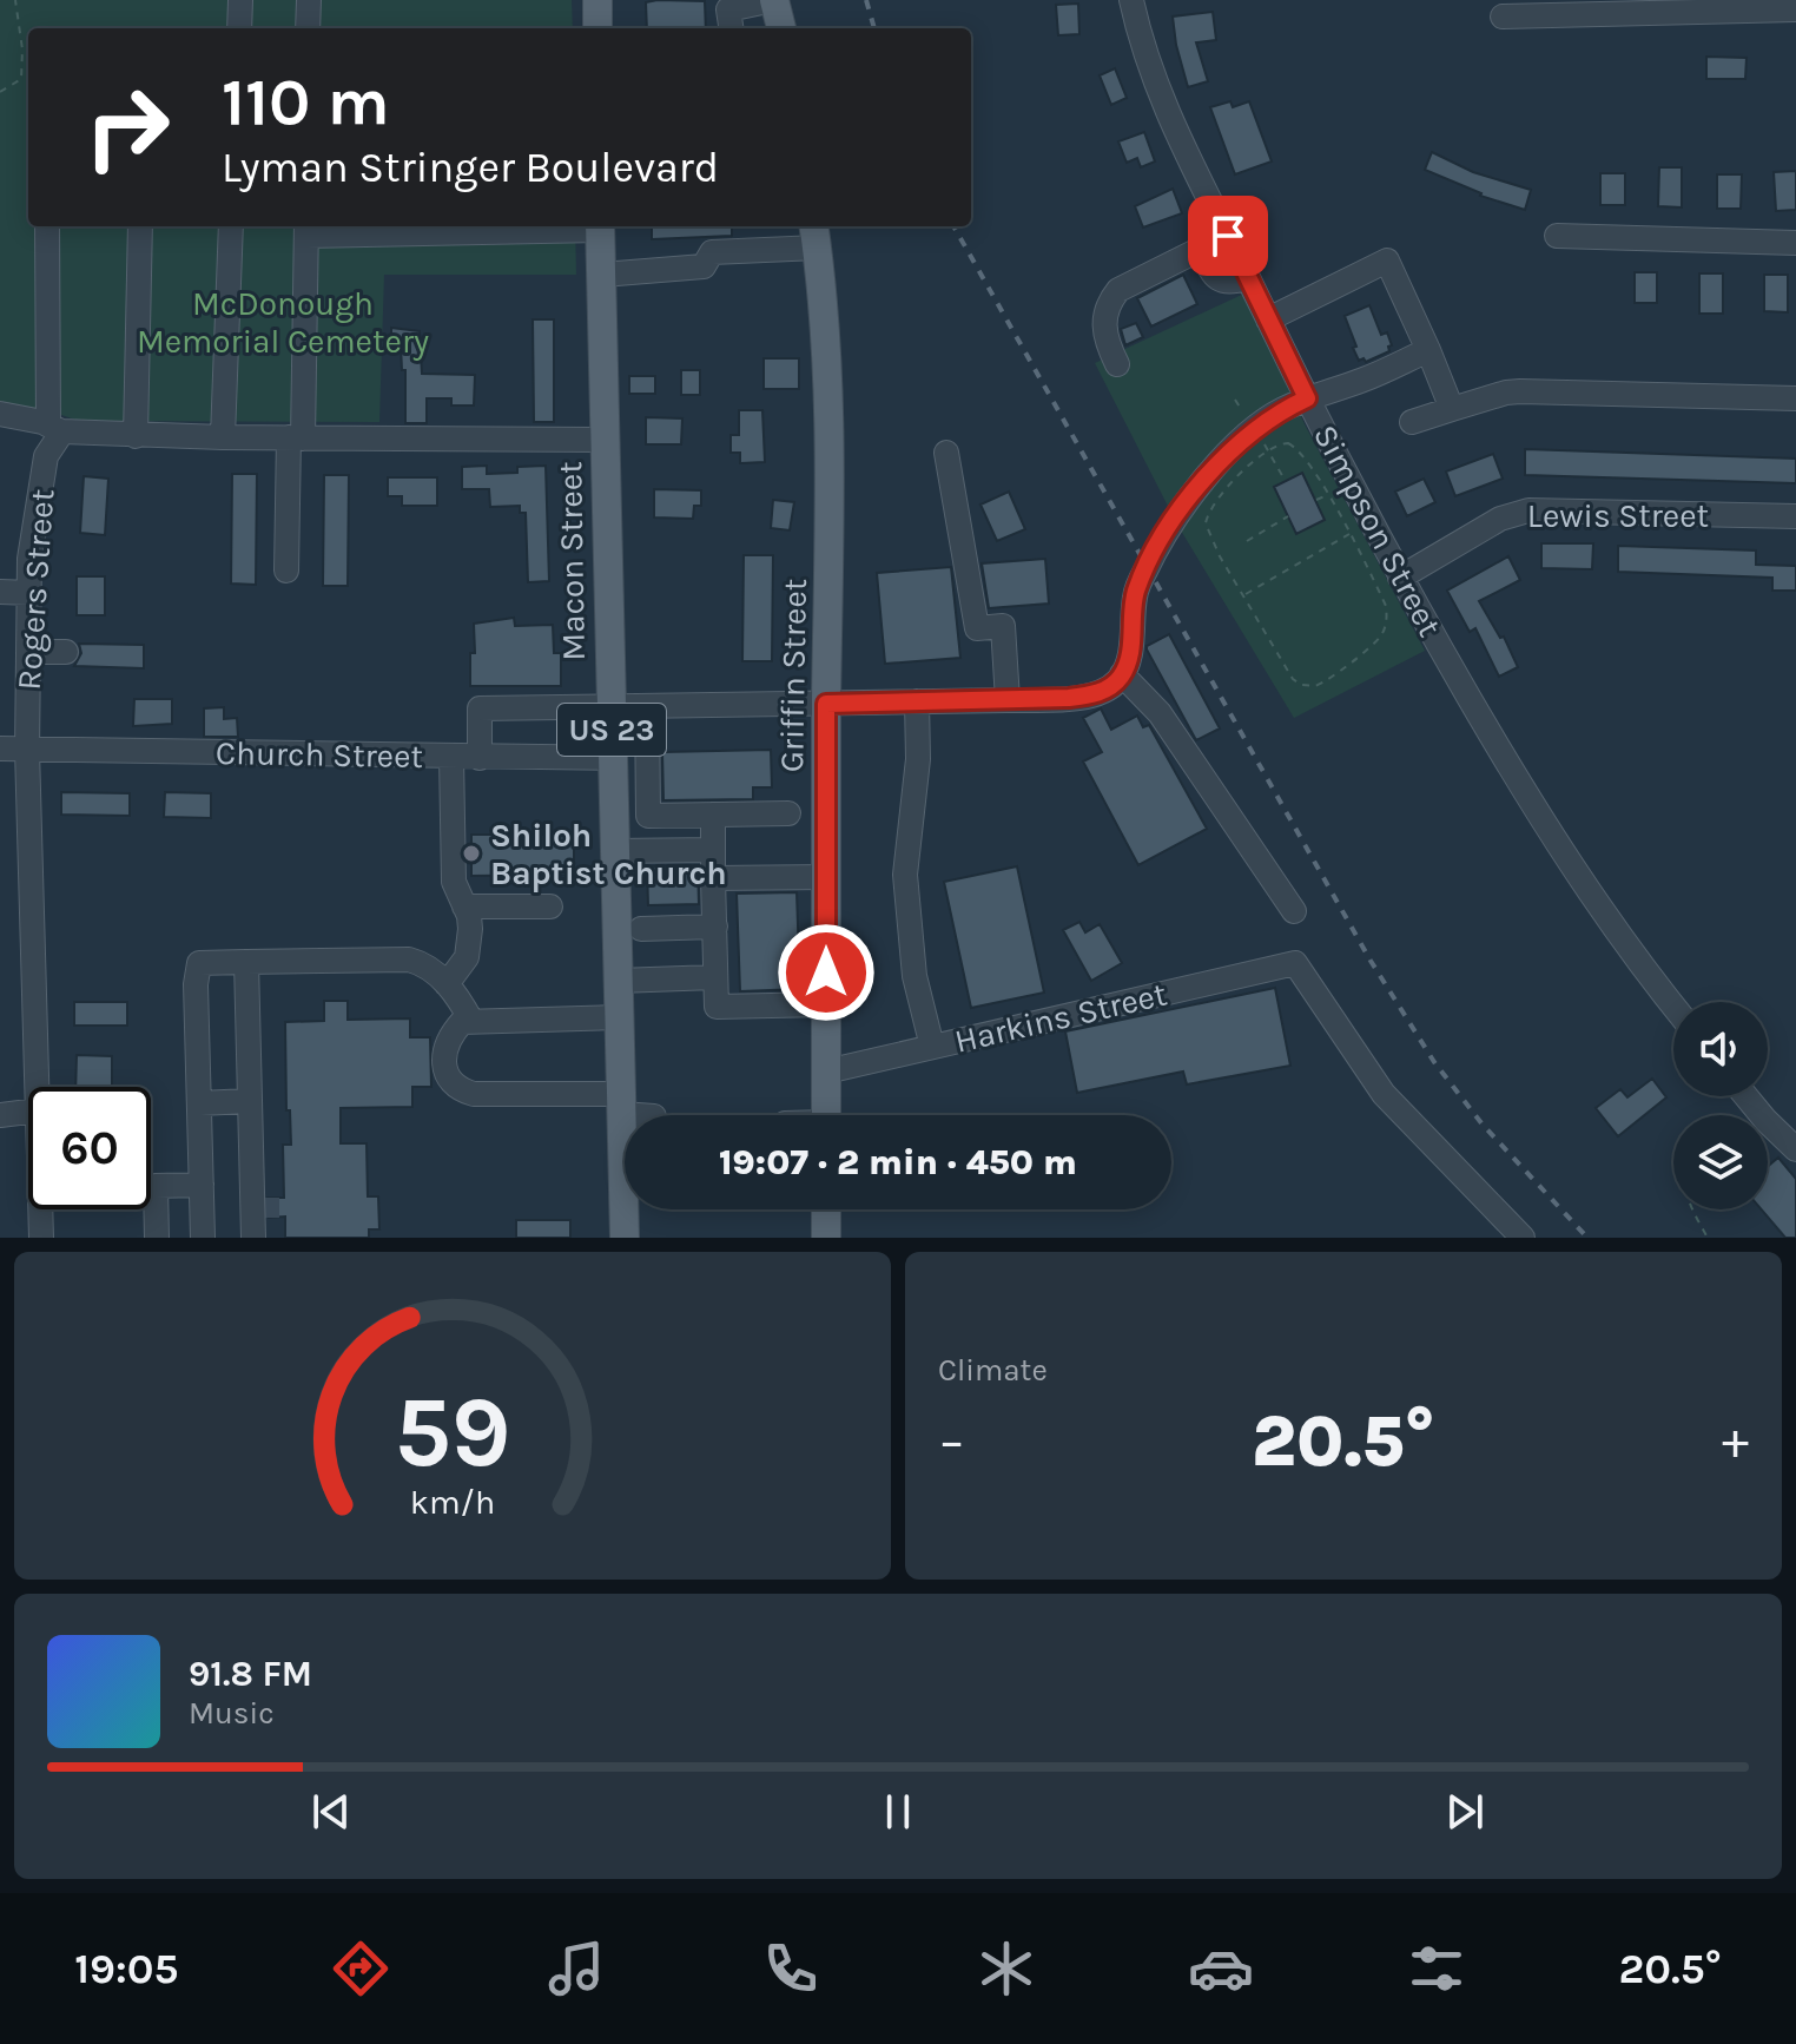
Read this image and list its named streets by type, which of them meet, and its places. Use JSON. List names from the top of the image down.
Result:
{
  "streets": {
    "main road": ["Macon Street", "Griffin Street", "US 23"],
    "street": [
      "Lewis Street",
      "Simpson Street",
      "Rogers Street",
      "Church Street",
      "Harkins Street"
    ]
  },
  "crossings": [
    ["Lewis Street", "Simpson Street"],
    ["Macon Street", "Church Street"],
    ["Rogers Street", "Church Street"],
    ["Griffin Street", "Harkins Street"]
  ],
  "parks": ["McDonough Memorial Cemetery"],
  "places": ["Shiloh Baptist Church"],
  "page": {
    "turn": ["110 m", "Lyman Stringer Boulevard"],
    "limit": "60",
    "trip": "19:07 · 2 min · 450 m",
    "tile": "Climate",
    "heat": ["−", "20.5°", "+"],
    "song": ["91.8 FM", "Music"],
    "tabs": ["19:05", "20.5°"],
    "gauge": ["59", "km/h"]
  }
}
